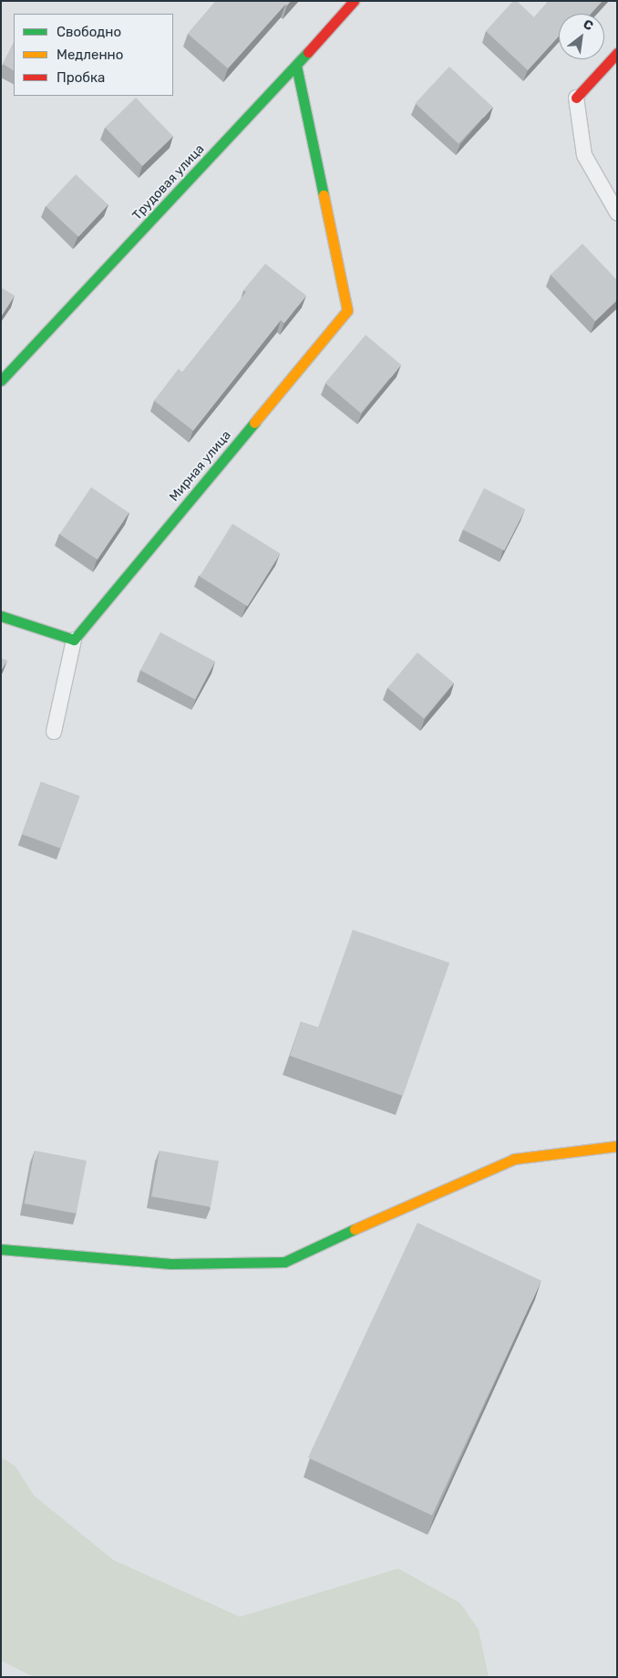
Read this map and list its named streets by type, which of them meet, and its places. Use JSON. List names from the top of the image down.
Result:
{
  "streets": {
    "street": ["Трудовая улица", "Мирная улица"]
  },
  "crossings": [
    ["Трудовая улица", "Мирная улица"]
  ],
  "legend": ["Свободно", "Медленно", "Пробка"],
  "north": "top right"
}
